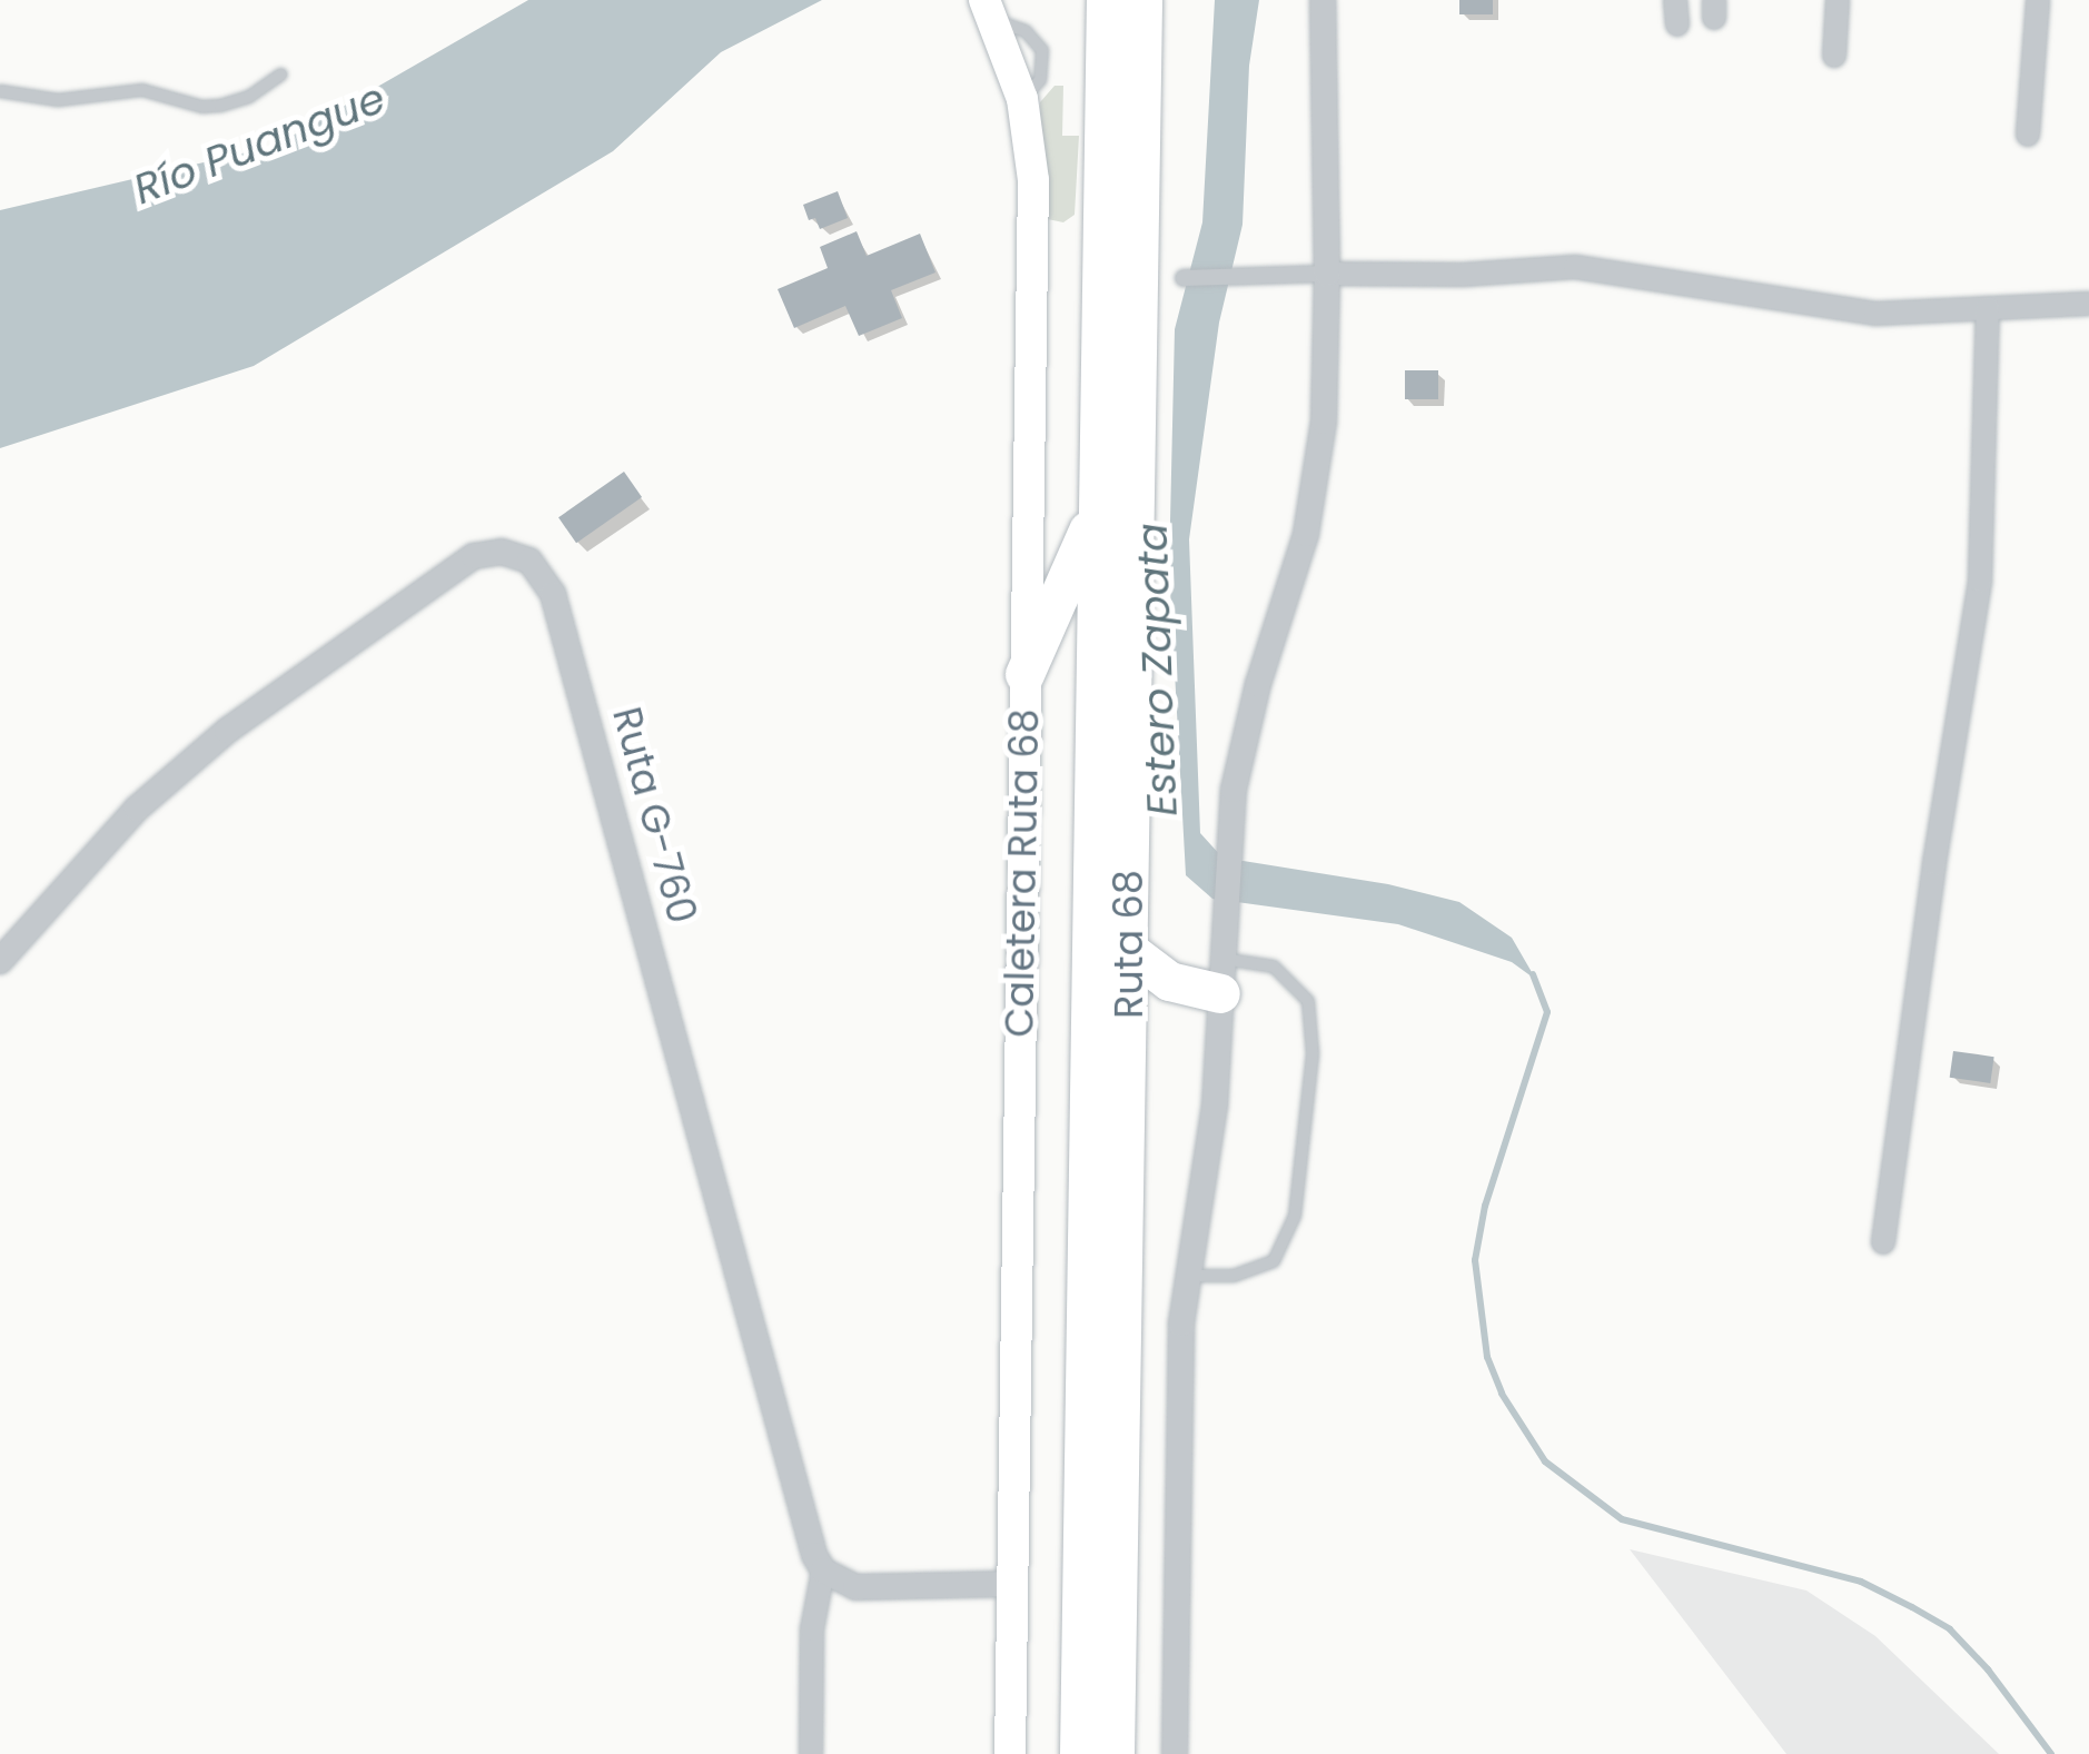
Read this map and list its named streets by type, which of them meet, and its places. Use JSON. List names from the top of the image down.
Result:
{
  "streets": {
    "highway": ["Ruta 68"],
    "main road": ["Caletera Ruta 68"],
    "street": ["Ruta G-760"]
  },
  "water": ["Río Puangue", "Estero Zapata"]
}
